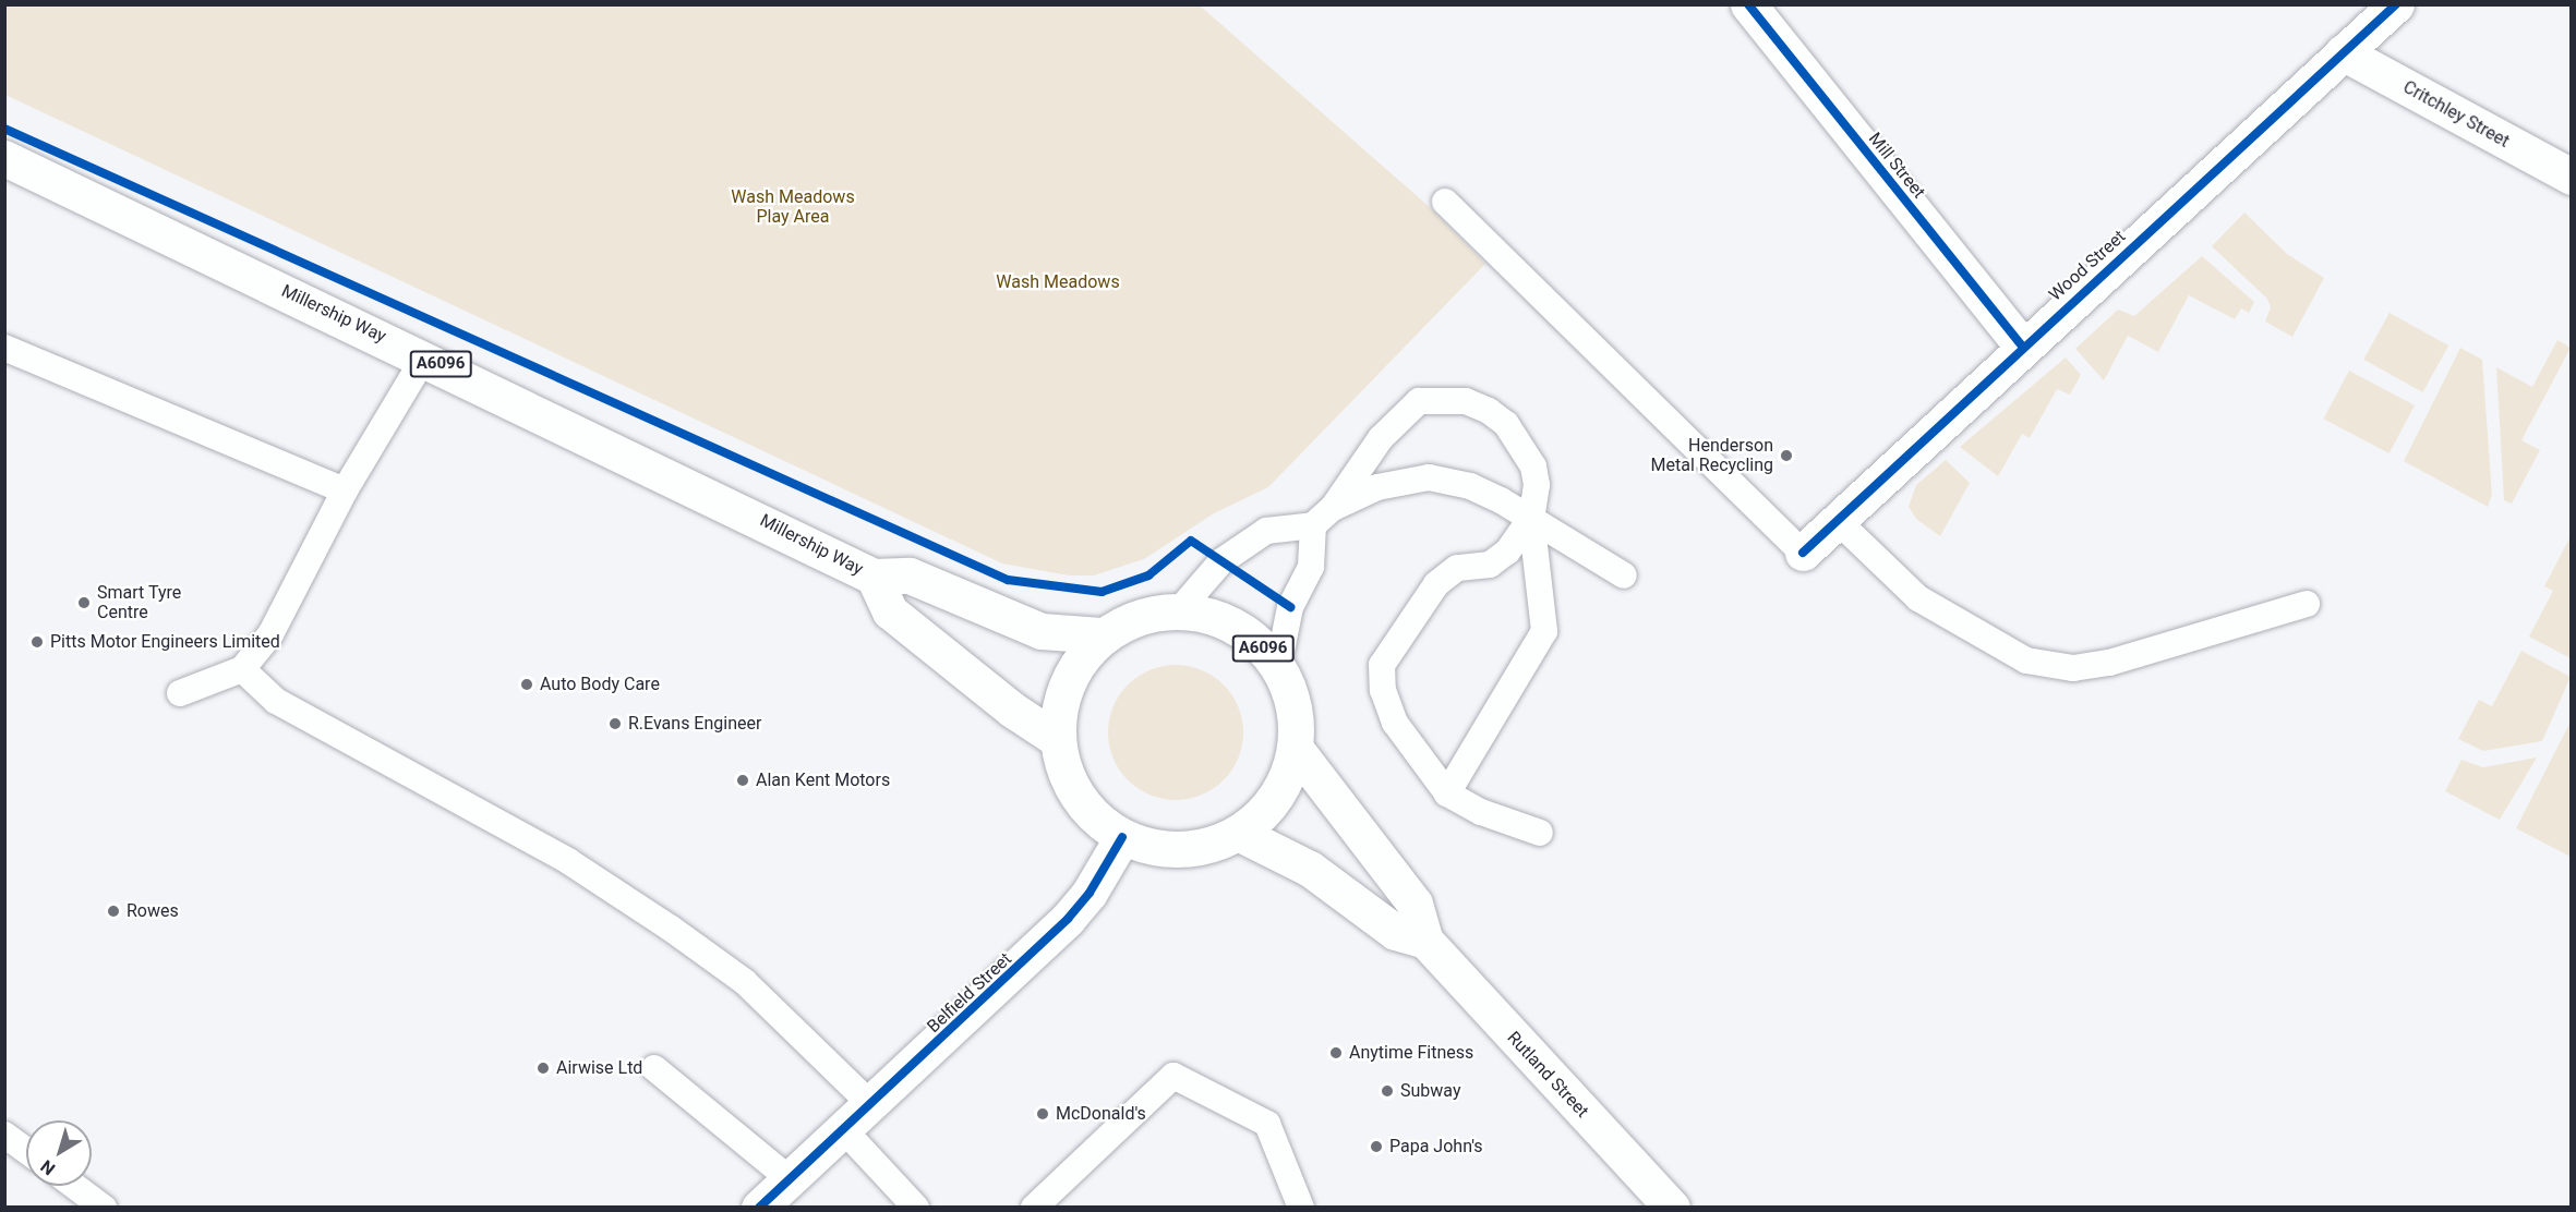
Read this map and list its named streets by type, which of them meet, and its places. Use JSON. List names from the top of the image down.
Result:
{
  "streets": {
    "main road": [
      "Critchley Street",
      "Mill Street",
      "Wood Street",
      "Millership Way",
      "A6096",
      "Belfield Street",
      "Rutland Street"
    ]
  },
  "crossings": [
    ["Critchley Street", "Wood Street"],
    ["Mill Street", "Wood Street"],
    ["Millership Way", "A6096"],
    ["A6096", "Belfield Street"],
    ["A6096", "Rutland Street"]
  ],
  "parks": ["Wash Meadows Play Area", "Wash Meadows"],
  "places": [
    "Henderson Metal Recycling",
    "Smart Tyre Centre",
    "Pitts Motor Engineers Limited",
    "Auto Body Care",
    "R.Evans Engineer",
    "Alan Kent Motors",
    "Rowes",
    "Anytime Fitness",
    "Airwise Ltd",
    "Subway",
    "McDonald's",
    "Papa John's"
  ],
  "north": "bottom left"
}
